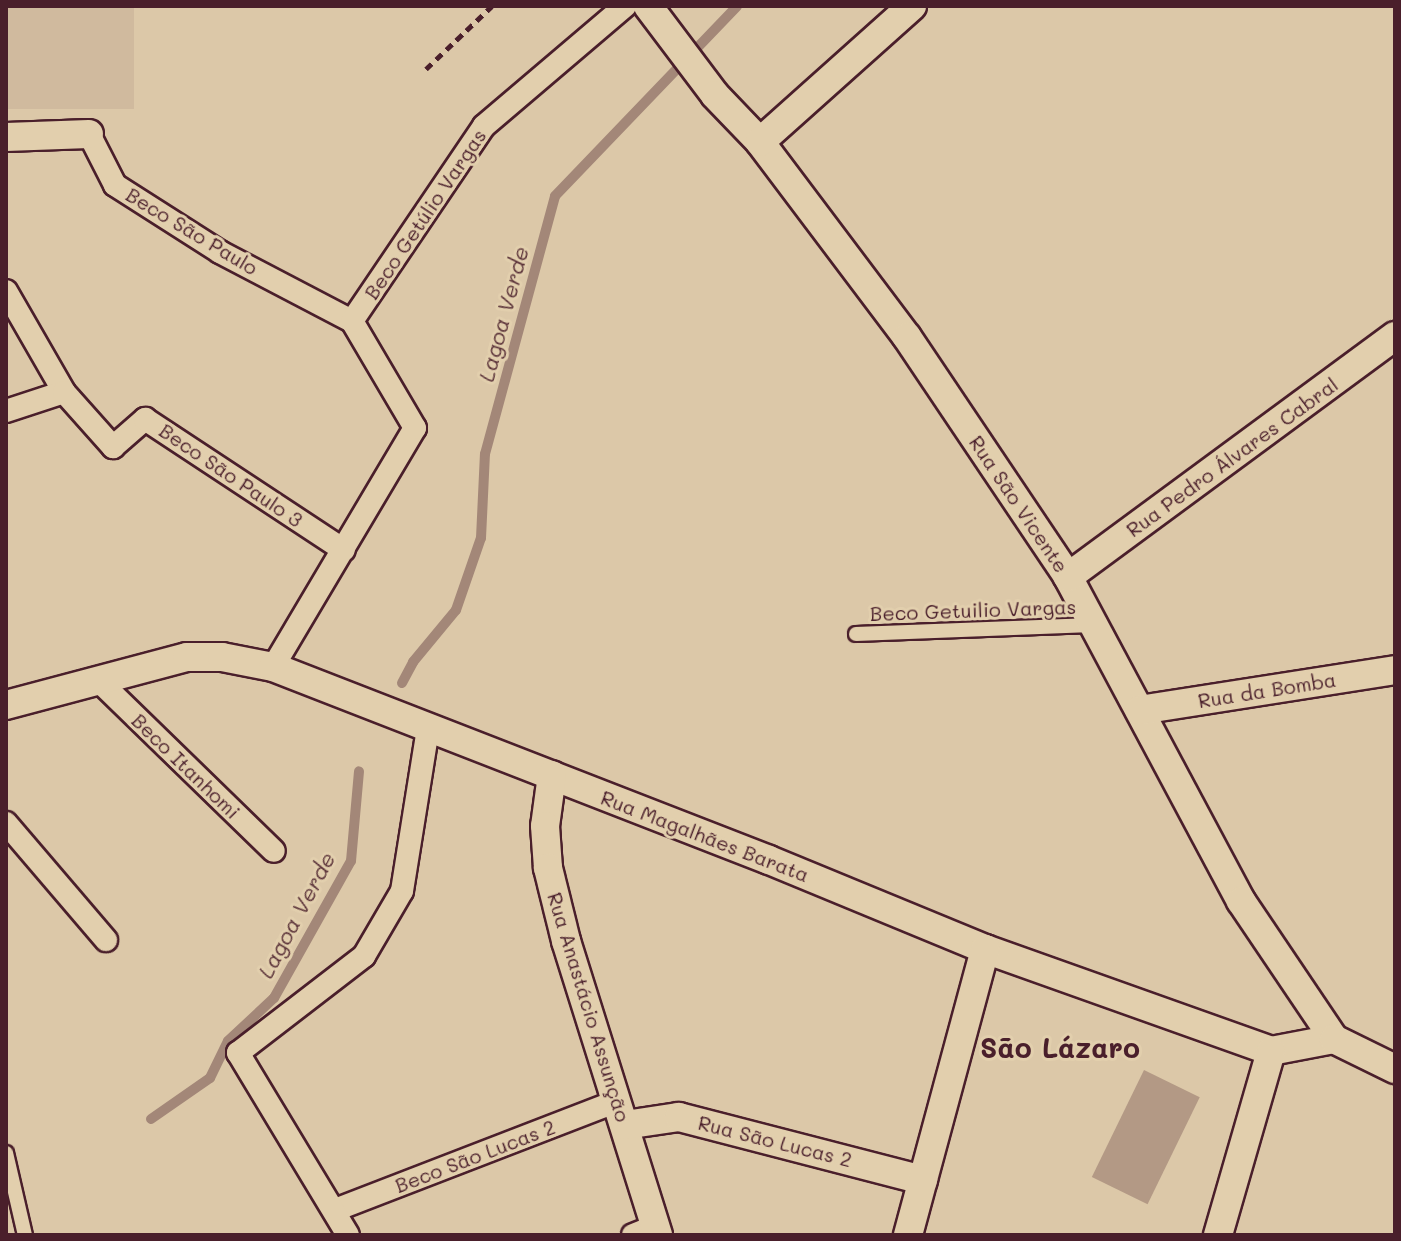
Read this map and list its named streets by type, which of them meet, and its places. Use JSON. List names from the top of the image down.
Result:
{
  "streets": {
    "street": [
      "Beco Getúlio Vargas",
      "Beco São Paulo",
      "Rua Pedro Álvares Cabral",
      "Beco São Paulo 3",
      "Rua São Vicente",
      "Rua da Bomba",
      "Beco Itanhomi",
      "Rua Magalhães Barata",
      "Rua Anastácio Assunção",
      "Rua São Lucas 2",
      "Beco São Lucas 2"
    ],
    "lane": ["Beco Getuilio Vargas"]
  },
  "crossings": [
    ["Beco Getúlio Vargas", "Beco São Paulo"],
    ["Beco Getúlio Vargas", "Beco São Paulo 3"],
    ["Beco Getúlio Vargas", "Rua Magalhães Barata"],
    ["Rua Pedro Álvares Cabral", "Rua São Vicente"],
    ["Rua São Vicente", "Beco Getuilio Vargas"],
    ["Rua São Vicente", "Rua da Bomba"],
    ["Beco Itanhomi", "Rua Magalhães Barata"],
    ["Rua Magalhães Barata", "Rua Anastácio Assunção"],
    ["Rua Anastácio Assunção", "Rua São Lucas 2"],
    ["Rua Anastácio Assunção", "Beco São Lucas 2"],
    ["Rua São Lucas 2", "Beco São Lucas 2"]
  ],
  "districts": ["São Lázaro"],
  "water": ["Lagoa Verde"]
}
